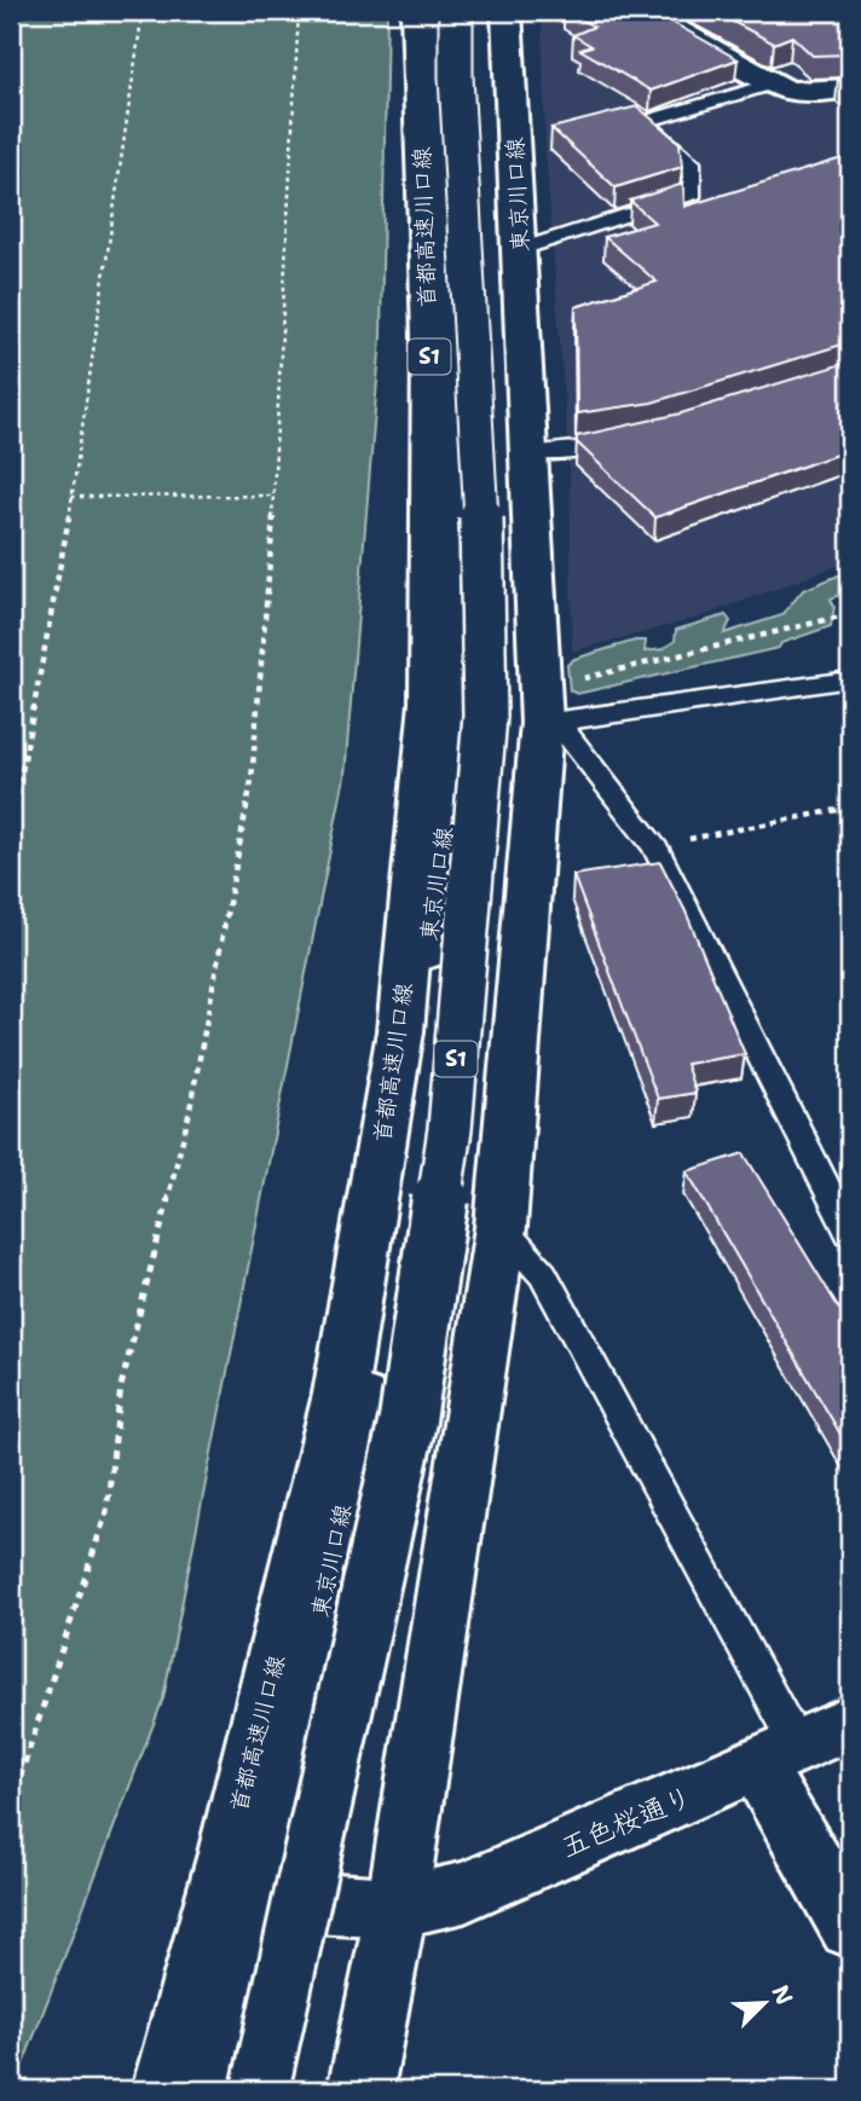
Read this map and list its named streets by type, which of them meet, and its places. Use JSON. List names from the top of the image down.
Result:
{
  "streets": {
    "main road": [
      "東京川口線",
      "首都高速川口線",
      "S1",
      "五色桜通り"
    ]
  },
  "crossings": [
    ["東京川口線", "五色桜通り"]
  ],
  "north": "top right"
}
